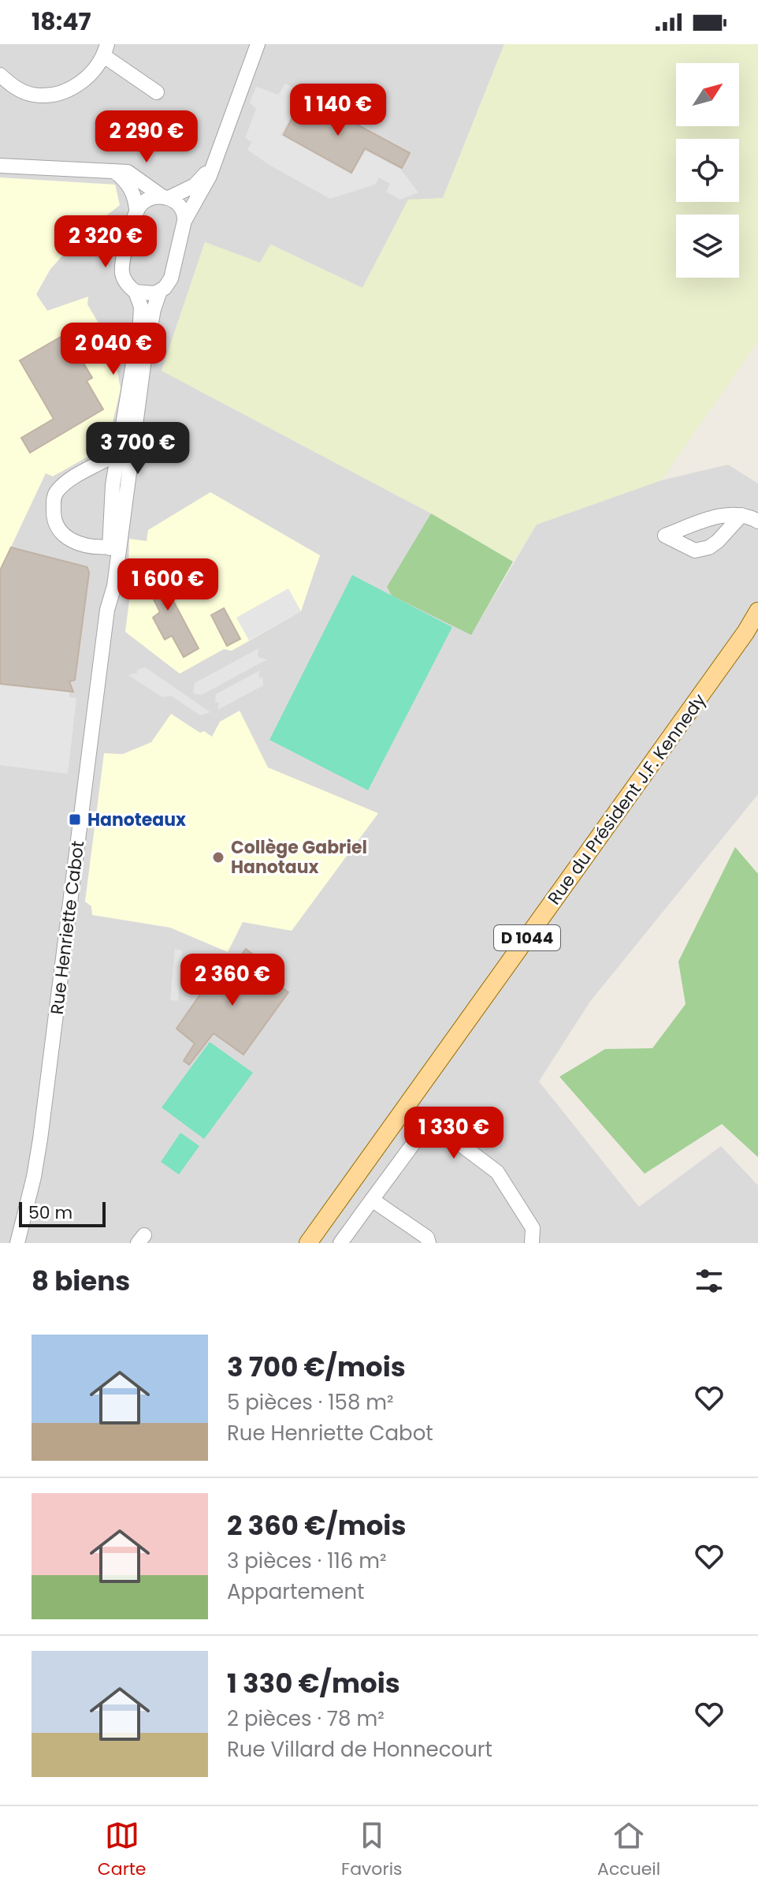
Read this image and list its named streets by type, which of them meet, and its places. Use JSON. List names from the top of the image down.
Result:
{
  "streets": {
    "main road": ["Rue du Président J.F. Kennedy", "D 1044"],
    "street": ["Rue Henriette Cabot"]
  },
  "places": {
    "transit": ["Hanoteaux"],
    "other": ["Collège Gabriel Hanotaux"]
  },
  "scale_bar": "50 m",
  "north": "top right",
  "page": {
    "status": "18:47",
    "price": [
      "1 140 €",
      "2 290 €",
      "2 320 €",
      "2 040 €",
      "3 700 €",
      "1 600 €",
      "2 360 €",
      "1 330 €"
    ],
    "scale": "50 m",
    "heading": "8 biens",
    "list": [
      {
        "name": "3 700 €/mois",
        "note": "5 pièces · 158 m² · Rue Henriette Cabot"
      },
      {
        "name": "2 360 €/mois",
        "note": "3 pièces · 116 m² · Appartement"
      },
      {
        "name": "1 330 €/mois",
        "note": "2 pièces · 78 m² · Rue Villard de Honnecourt"
      }
    ],
    "tabs": ["Carte", "Favoris", "Accueil"]
  }
}
